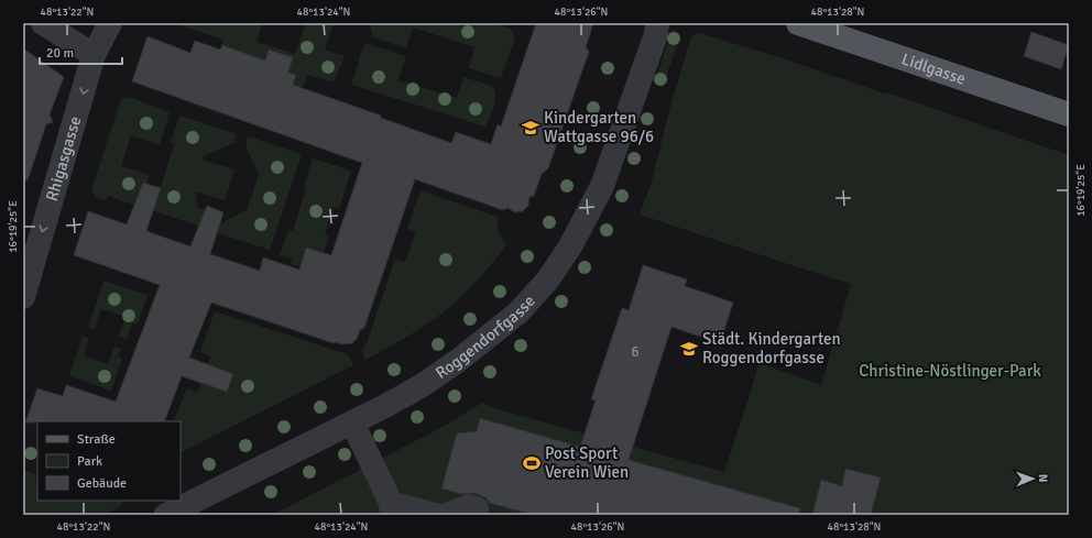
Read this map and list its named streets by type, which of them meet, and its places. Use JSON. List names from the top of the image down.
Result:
{
  "streets": {
    "main road": ["Lidlgasse"],
    "street": ["Rhigasgasse", "Roggendorfgasse"]
  },
  "one_way": ["Rhigasgasse"],
  "parks": ["Christine-Nöstlinger-Park"],
  "places": {
    "school or university": ["Kindergarten Wattgasse 96/6", "Städt. Kindergarten Roggendorfgasse"],
    "sports": ["Post Sport Verein Wien"]
  },
  "house_numbers": ["6"],
  "legend": ["Straße", "Park", "Gebäude"],
  "scale_bar": "20 m",
  "north": "right",
  "coordinates": [
    "48°13'22\"N",
    "48°13'24\"N",
    "48°13'26\"N",
    "48°13'28\"N",
    "16°19'25\"E"
  ]
}
